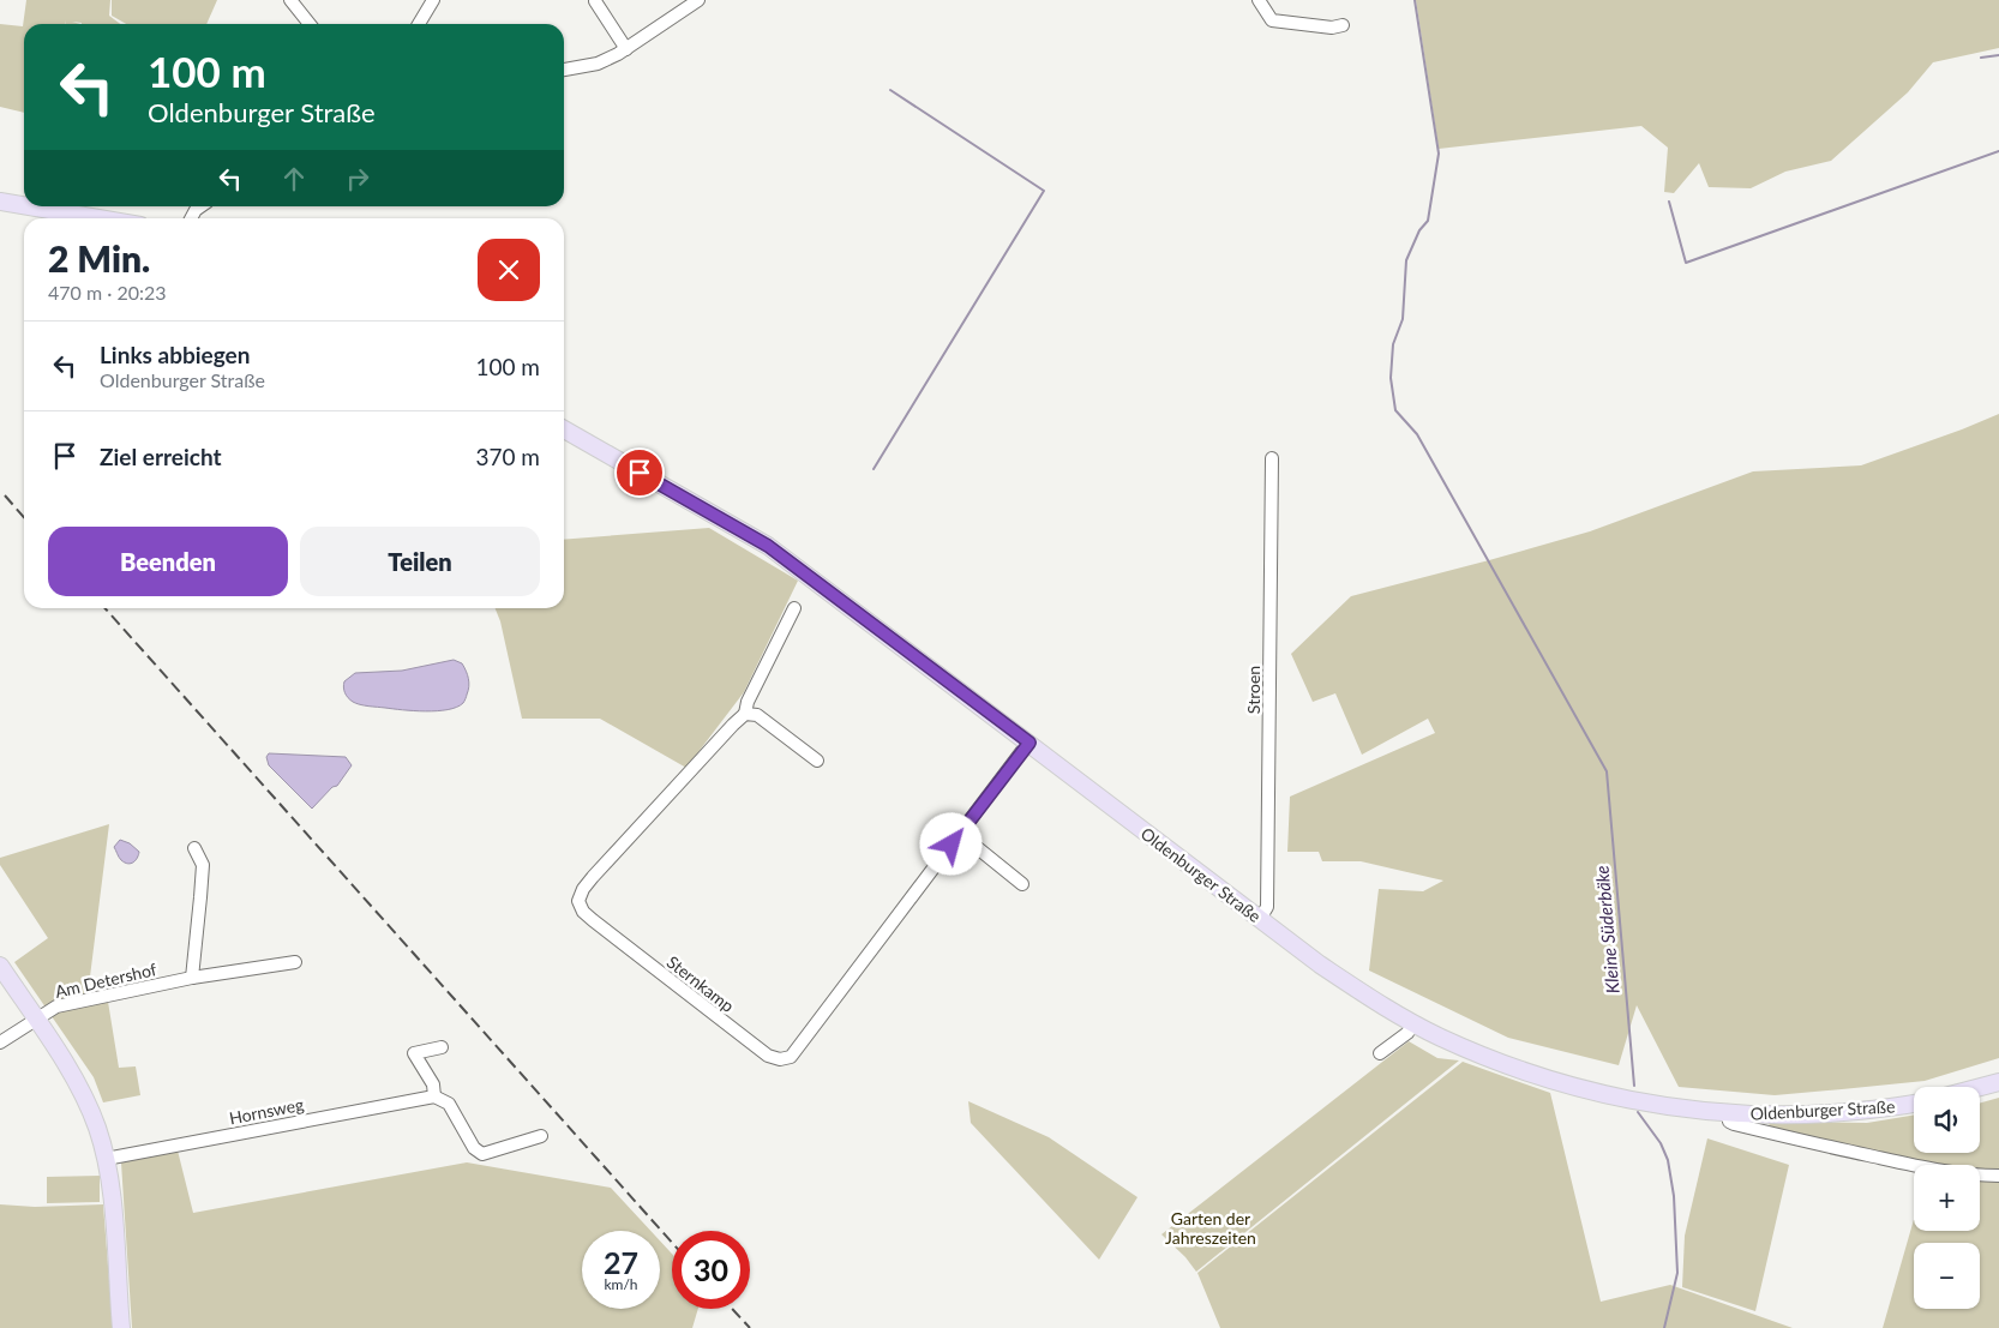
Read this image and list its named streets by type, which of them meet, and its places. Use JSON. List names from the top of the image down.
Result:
{
  "streets": {
    "main road": ["Oldenburger Straße"],
    "street": [
      "Stroen",
      "Am Detershof",
      "Sternkamp",
      "Hornsweg"
    ]
  },
  "crossings": [
    ["Stroen", "Oldenburger Straße"],
    ["Oldenburger Straße", "Sternkamp"]
  ],
  "water": ["Kleine Süderbäke"],
  "parks": ["Garten der Jahreszeiten"],
  "page": {
    "turn": ["100 m", "Oldenburger Straße"],
    "heading": ["2 Min.", "470 m · 20:23"],
    "list": [
      {
        "name": "Links abbiegen",
        "note": "Oldenburger Straße",
        "value": "100 m"
      },
      {
        "name": "Ziel erreicht",
        "value": "370 m"
      }
    ],
    "buttons": ["Beenden", "Teilen"],
    "map_buttons": ["+", "−"],
    "speed": "27 km/h",
    "limit": "30"
  }
}
